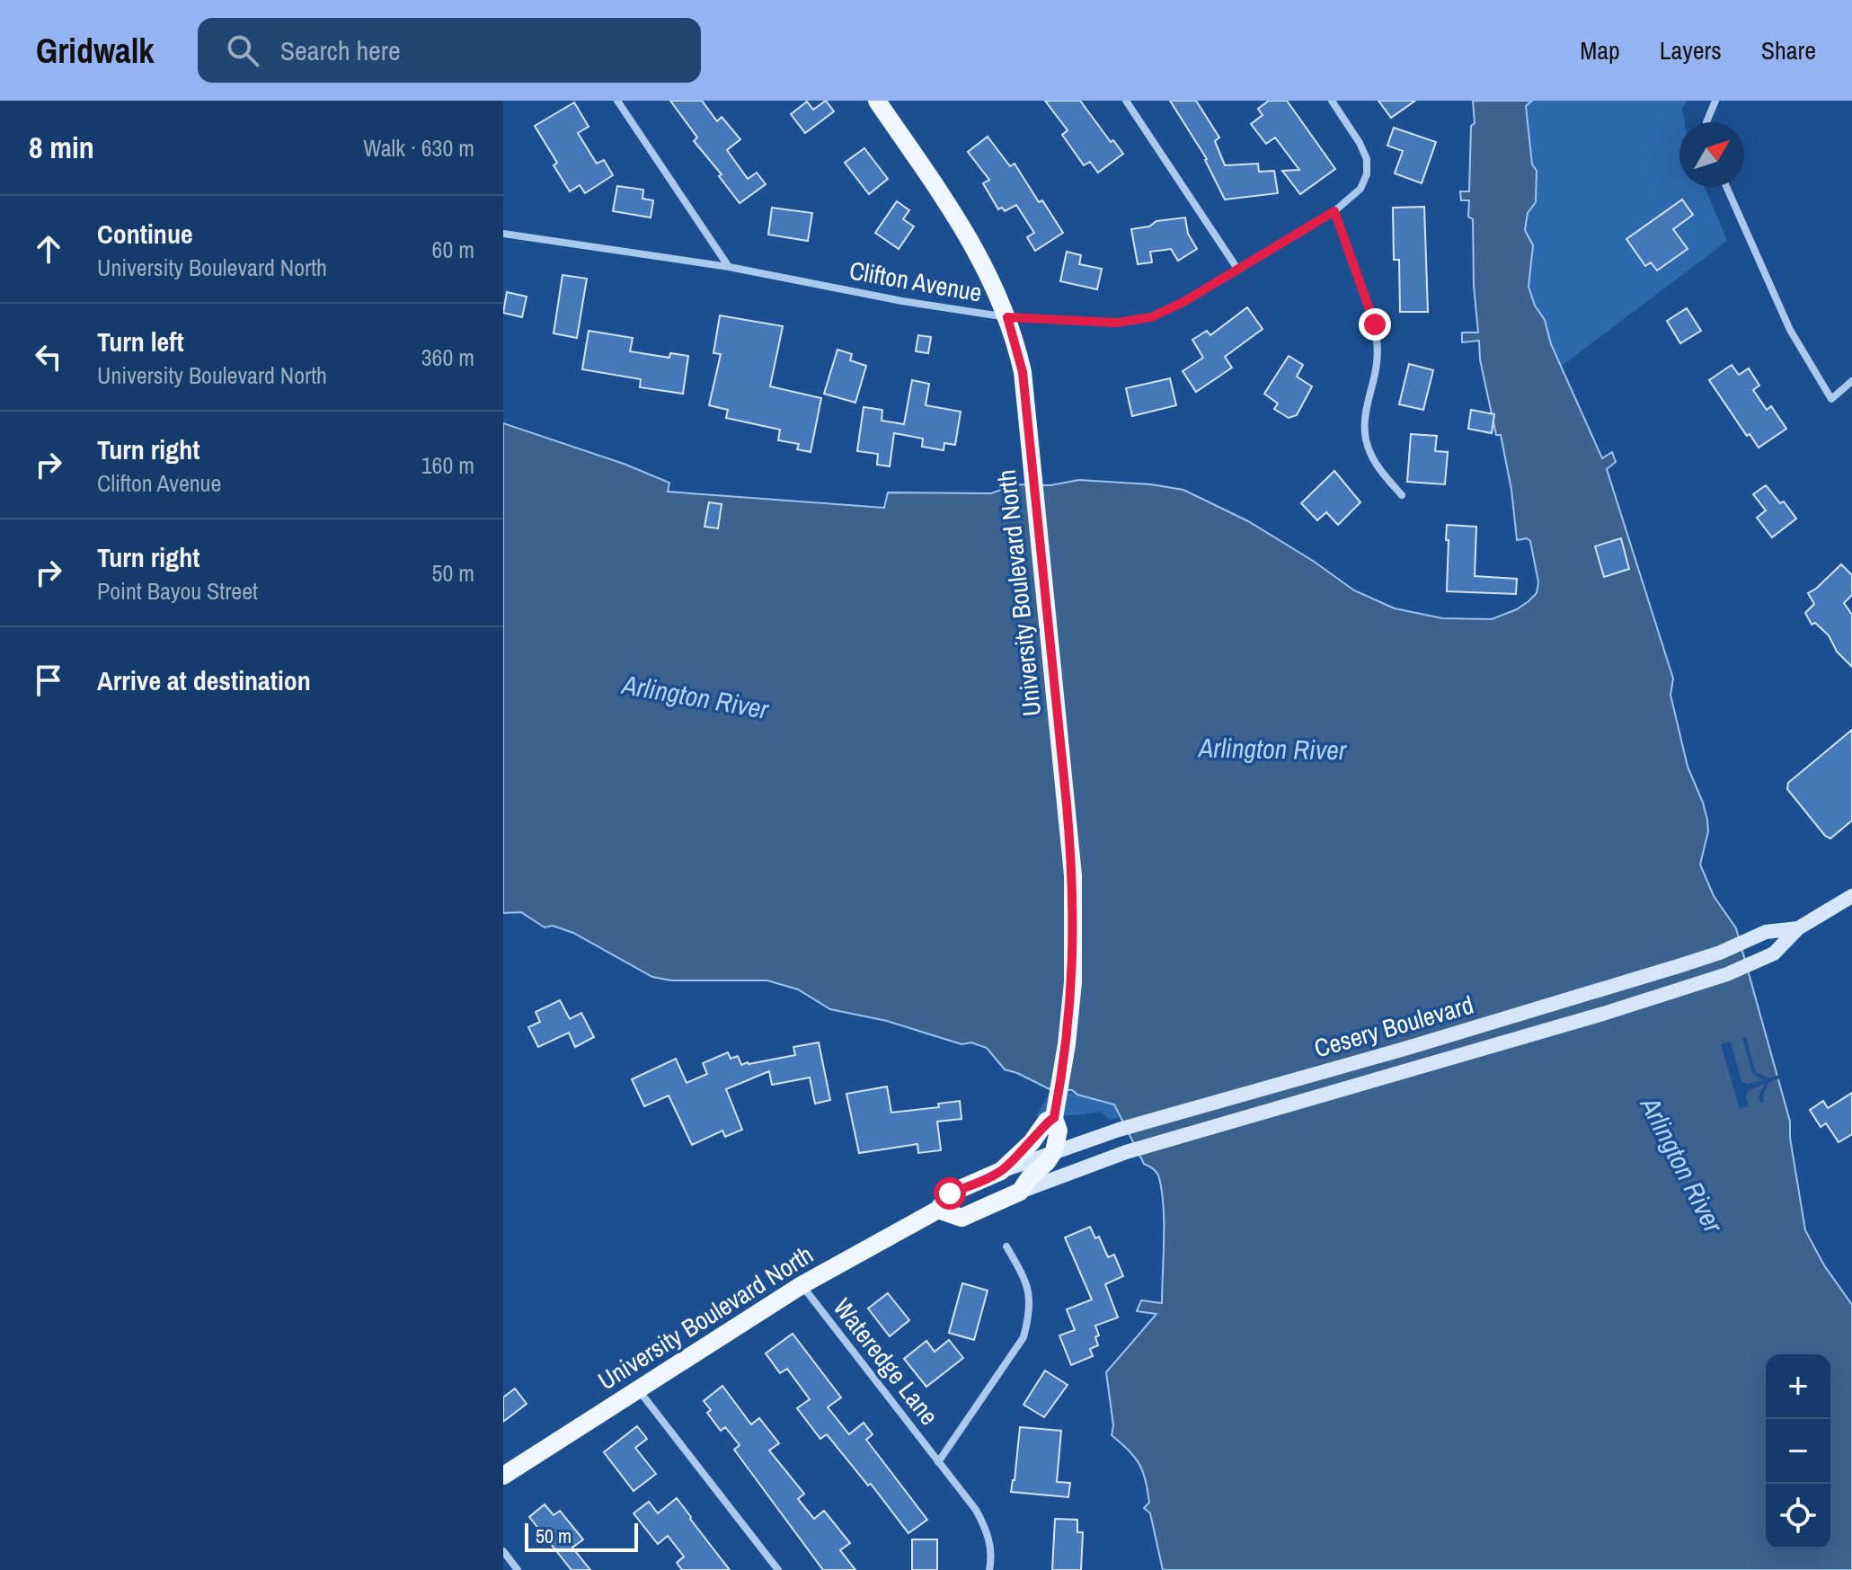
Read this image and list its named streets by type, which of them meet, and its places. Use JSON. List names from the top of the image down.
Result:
{
  "streets": {
    "main road": ["University Boulevard North", "Cesery Boulevard"],
    "street": ["Clifton Avenue", "Wateredge Lane"]
  },
  "crossings": [
    ["Clifton Avenue", "University Boulevard North"],
    ["University Boulevard North", "Cesery Boulevard"],
    ["University Boulevard North", "Wateredge Lane"]
  ],
  "water": ["Arlington River"],
  "scale_bar": "50 m",
  "north": "top right",
  "page": {
    "header": "Gridwalk",
    "search": "Search here",
    "nav": ["Map", "Layers", "Share"],
    "heading": ["8 min", "Walk · 630 m"],
    "list": [
      ["Continue", "University Boulevard North", "60 m"],
      ["Turn left", "University Boulevard North", "360 m"],
      ["Turn right", "Clifton Avenue", "160 m"],
      ["Turn right", "Point Bayou Street", "50 m"],
      "Arrive at destination"
    ],
    "map_buttons": ["+", "−"],
    "scale": "50 m"
  }
}
